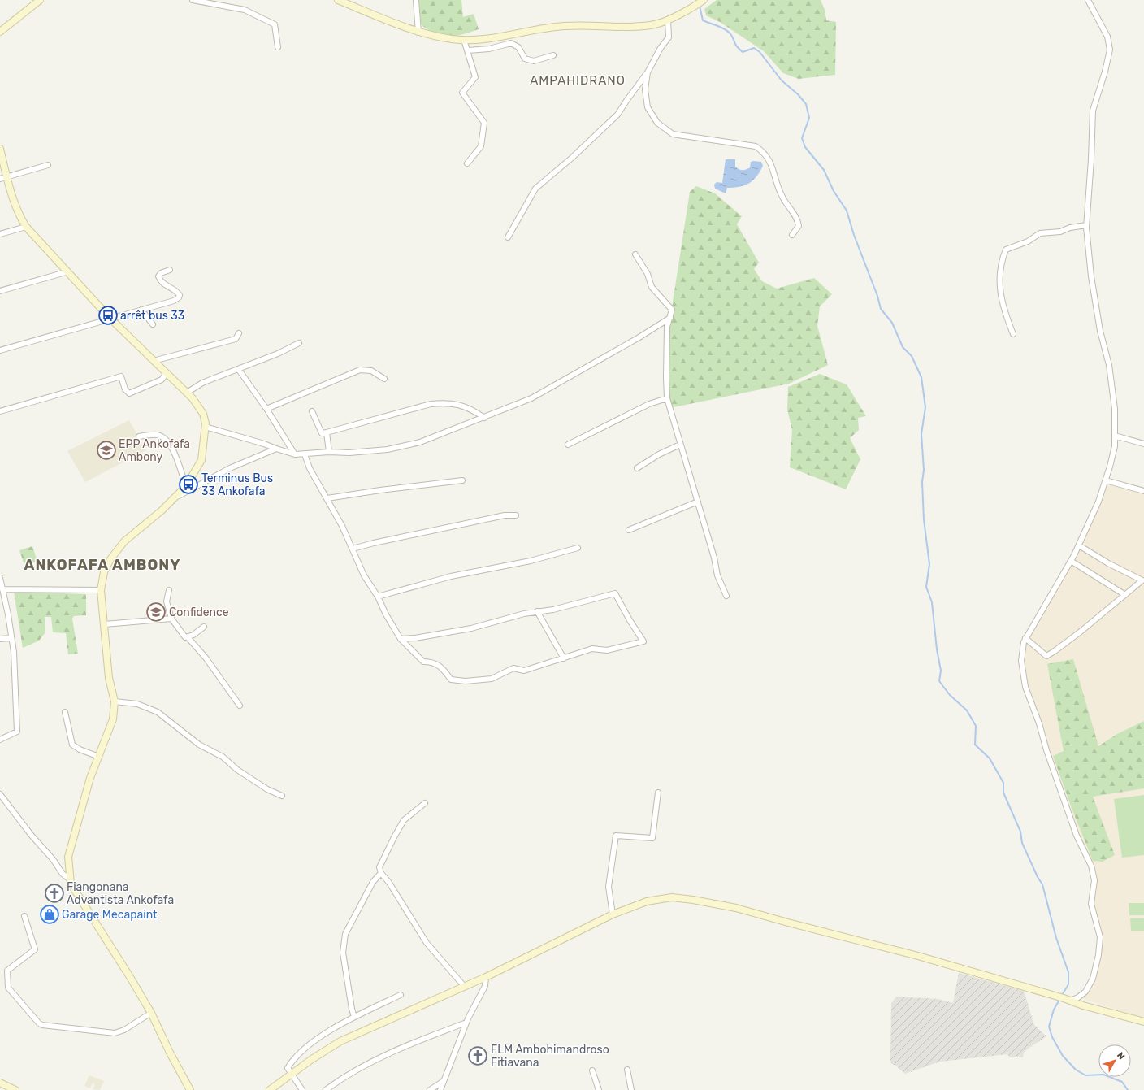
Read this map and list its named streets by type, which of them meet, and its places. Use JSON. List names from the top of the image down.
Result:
{
  "districts": ["AMPAHIDRANO", "ANKOFAFA AMBONY"],
  "places": {
    "bus stop": ["arrêt bus 33", "Terminus Bus 33 Ankofafa"],
    "school or university": ["EPP Ankofafa Ambony", "Confidence"],
    "church": ["Fiangonana Advantista Ankofafa", "FLM Ambohimandroso Fitiavana"],
    "shop": ["Garage Mecapaint"]
  },
  "north": "top right"
}
